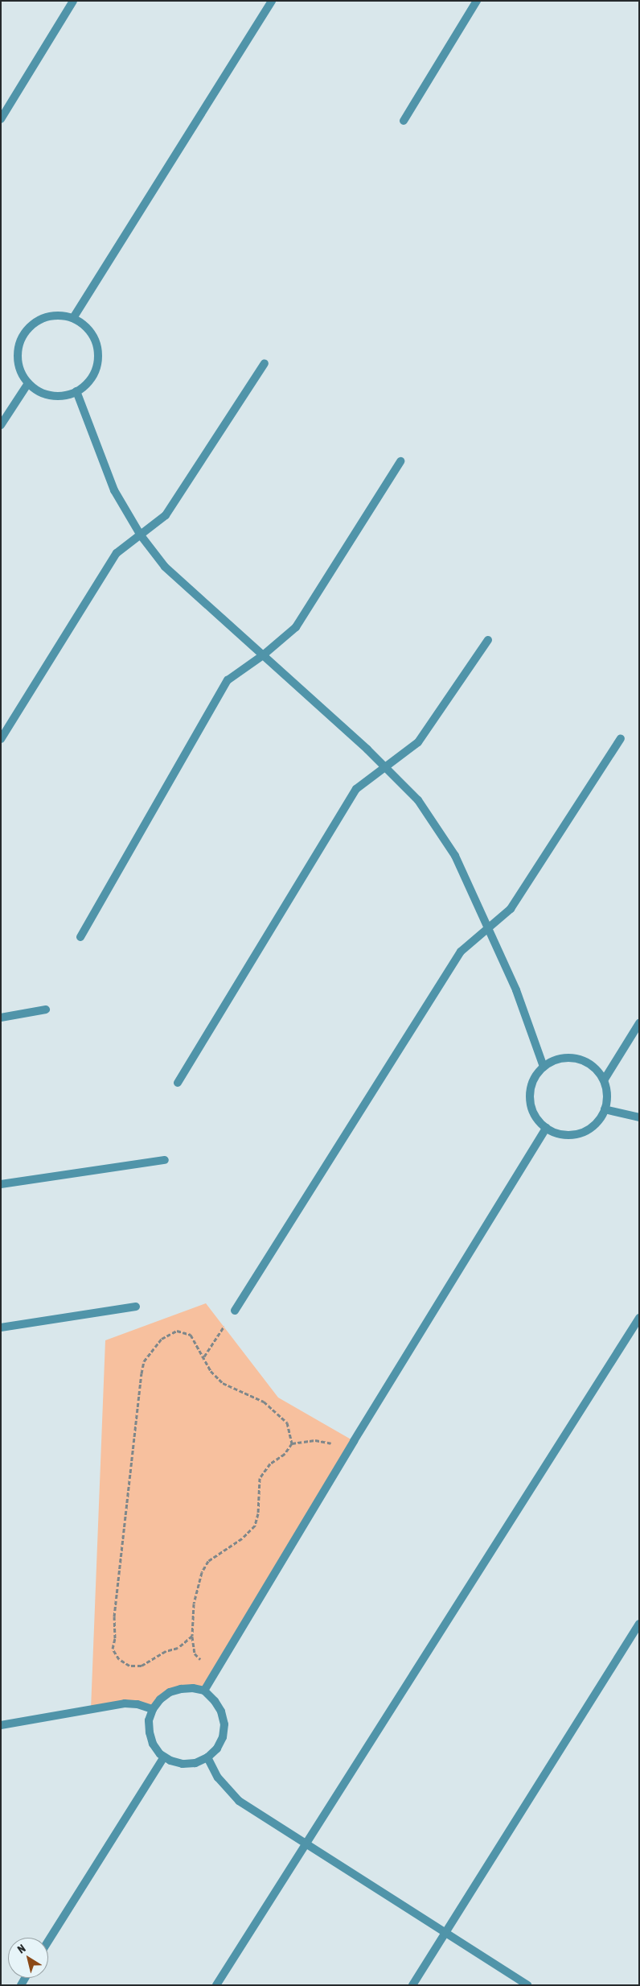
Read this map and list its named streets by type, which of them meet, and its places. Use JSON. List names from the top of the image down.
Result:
{
  "north": "top left"
}
